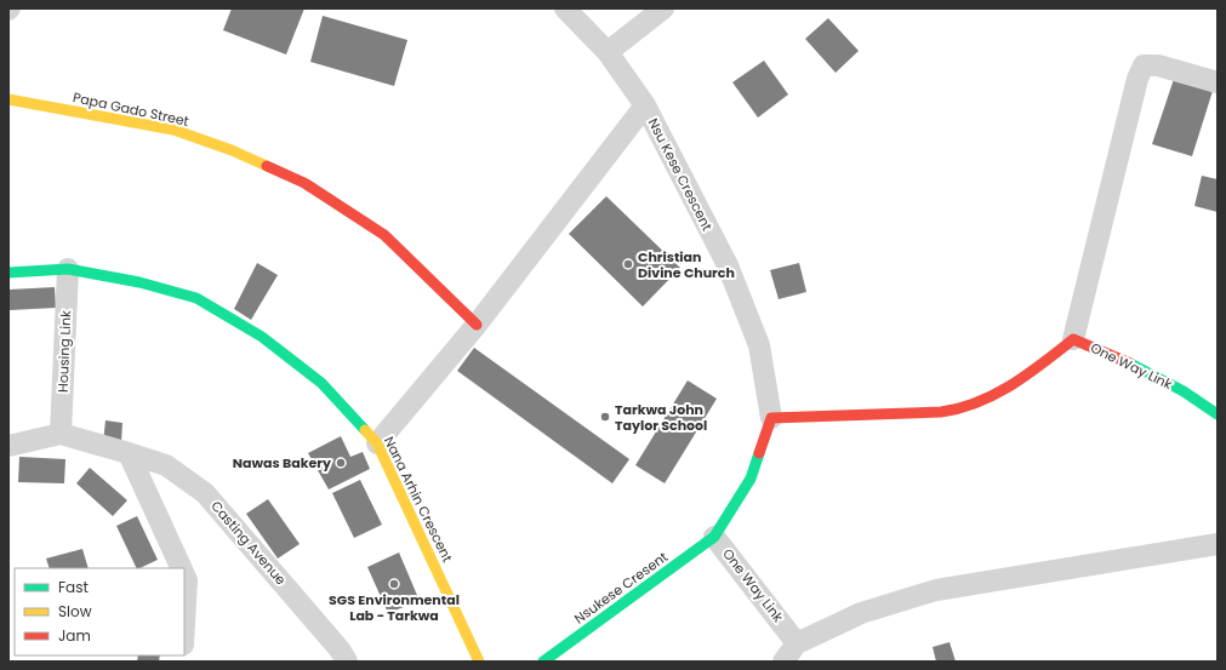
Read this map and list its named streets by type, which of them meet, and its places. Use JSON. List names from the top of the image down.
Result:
{
  "streets": {
    "street": [
      "Papa Gado Street",
      "Nsu Kese Crescent",
      "Housing Link",
      "One Way Link",
      "Nana Arhin Crescent",
      "Casting Avenue",
      "Nsukese Cresent"
    ]
  },
  "crossings": [
    ["Nsu Kese Crescent", "One Way Link"],
    ["Housing Link", "Nana Arhin Crescent"],
    ["Housing Link", "Casting Avenue"],
    ["One Way Link", "Nsukese Cresent"]
  ],
  "places": [
    "Christian Divine Church",
    "Tarkwa John Taylor School",
    "Nawas Bakery",
    "SGS Environmental Lab - Tarkwa"
  ],
  "legend": ["Fast", "Slow", "Jam"]
}
